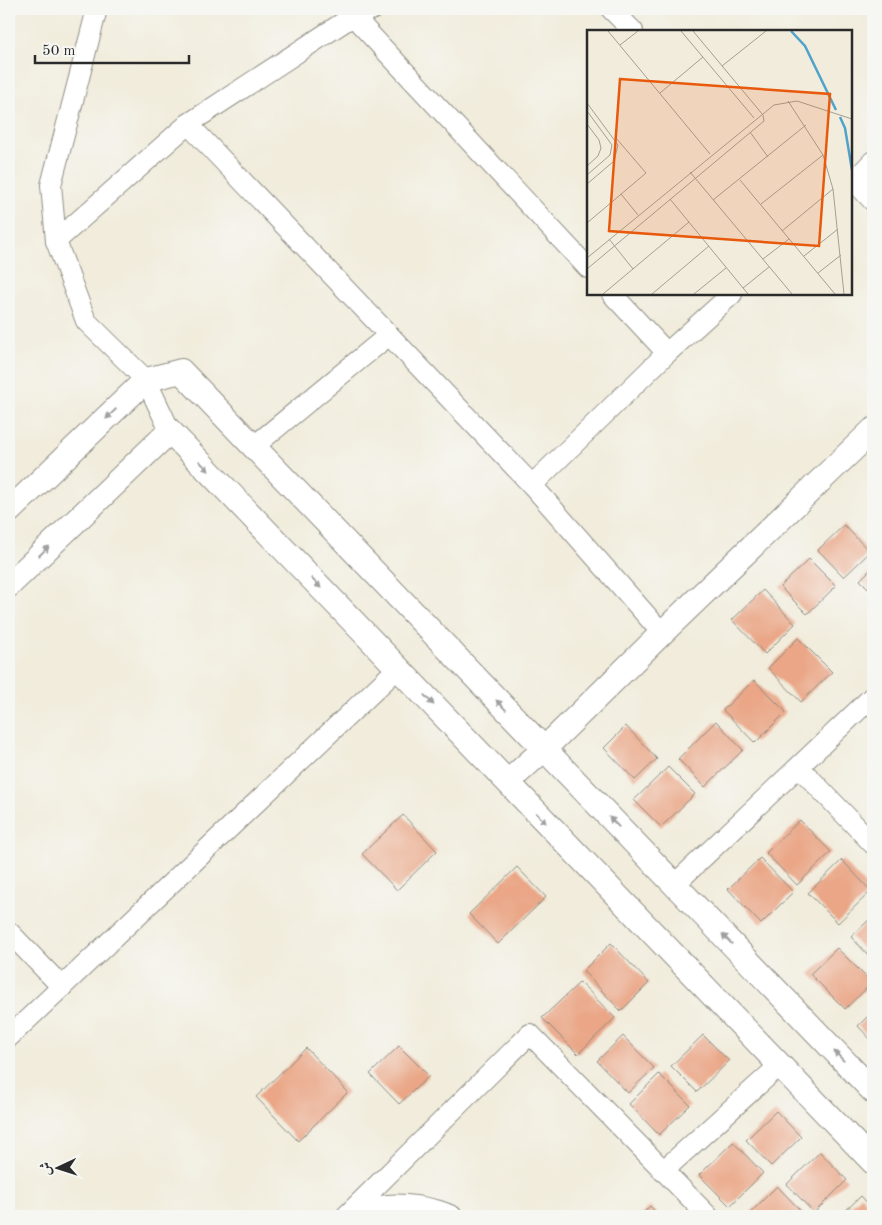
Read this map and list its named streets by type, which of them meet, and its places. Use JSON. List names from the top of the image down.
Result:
{
  "scale_bar": "50 m",
  "north": "left"
}
